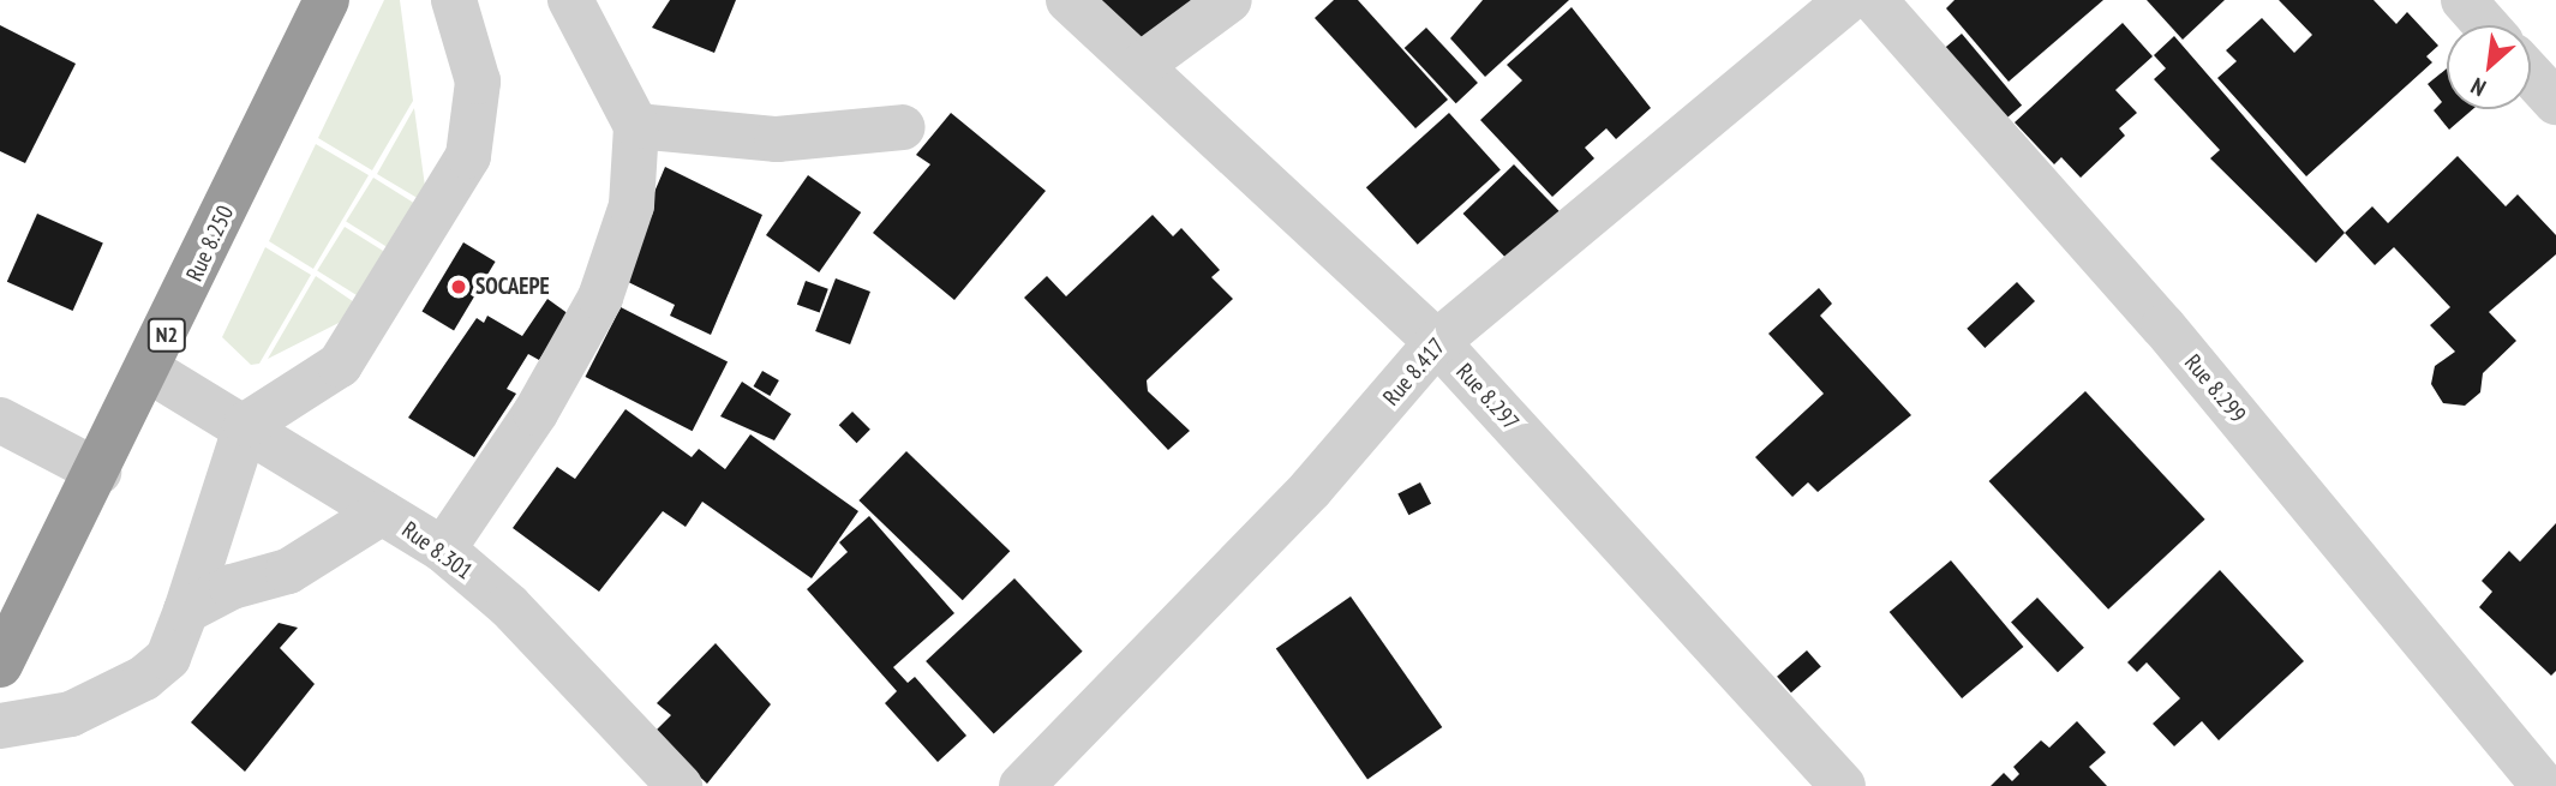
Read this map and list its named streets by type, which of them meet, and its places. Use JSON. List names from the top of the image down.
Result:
{
  "streets": {
    "highway": ["Rue 8.250", "N2"],
    "street": [
      "Rue 8.417",
      "Rue 8.299",
      "Rue 8.297",
      "Rue 8.301"
    ]
  },
  "crossings": [
    ["Rue 8.250", "Rue 8.301"],
    ["Rue 8.417", "Rue 8.297"]
  ],
  "places": ["SOCAEPE"],
  "north": "bottom left"
}
